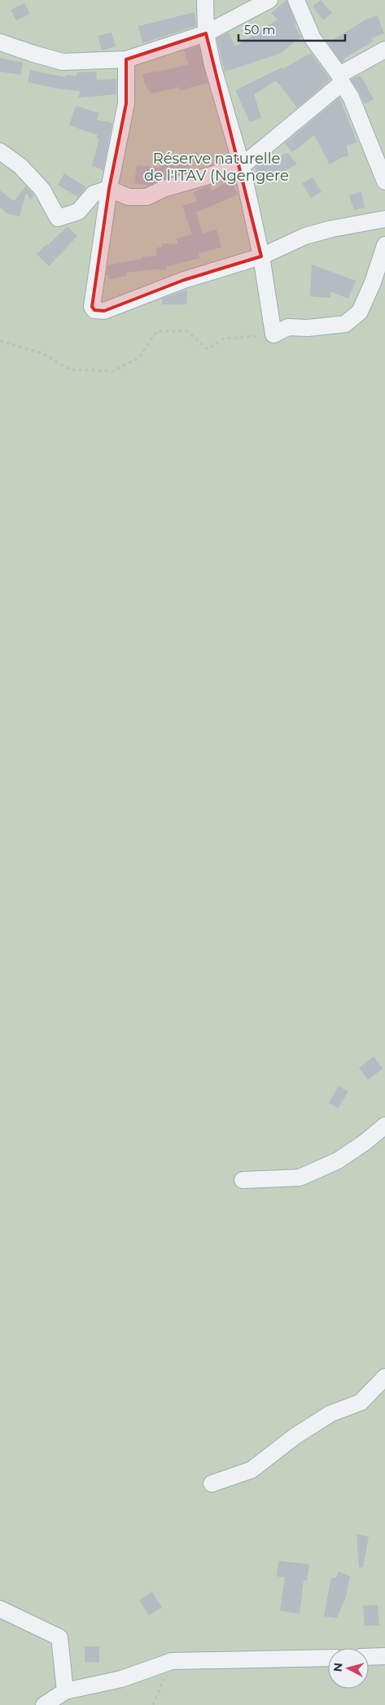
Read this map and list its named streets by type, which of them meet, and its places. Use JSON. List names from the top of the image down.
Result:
{
  "parks": ["Réserve naturelle de l'ITAV (Ngengere"],
  "scale_bar": "50 m",
  "north": "left"
}
